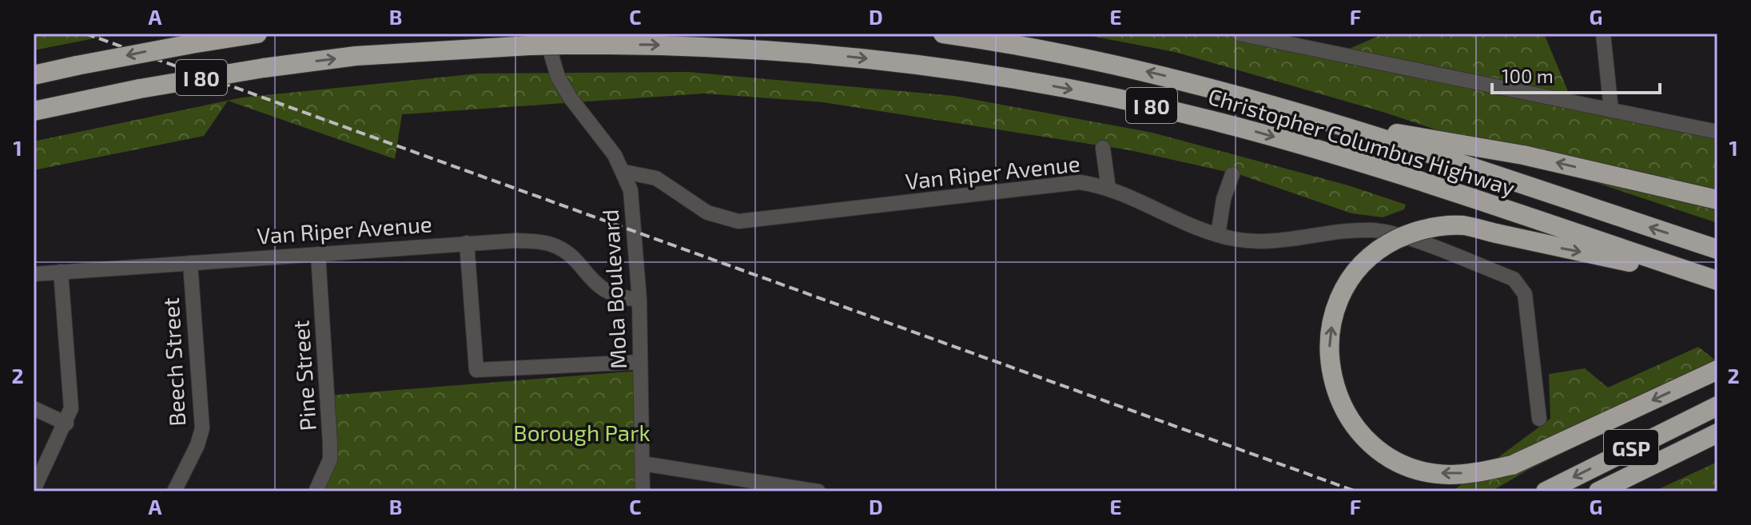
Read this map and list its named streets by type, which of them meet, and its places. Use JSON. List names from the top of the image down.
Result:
{
  "streets": {
    "highway": ["I 80", "Christopher Columbus Highway", "GSP"],
    "street": [
      "Van Riper Avenue",
      "Mola Boulevard",
      "Beech Street",
      "Pine Street"
    ]
  },
  "crossings": [
    ["Christopher Columbus Highway", "Mola Boulevard"],
    ["Van Riper Avenue", "Mola Boulevard"],
    ["Van Riper Avenue", "Beech Street"],
    ["Van Riper Avenue", "Pine Street"]
  ],
  "parks": ["Borough Park"],
  "scale_bar": "100 m",
  "grid": {
    "columns": [
      "A",
      "B",
      "C",
      "D",
      "E",
      "F",
      "G"
    ],
    "rows": ["1", "2"]
  }
}
